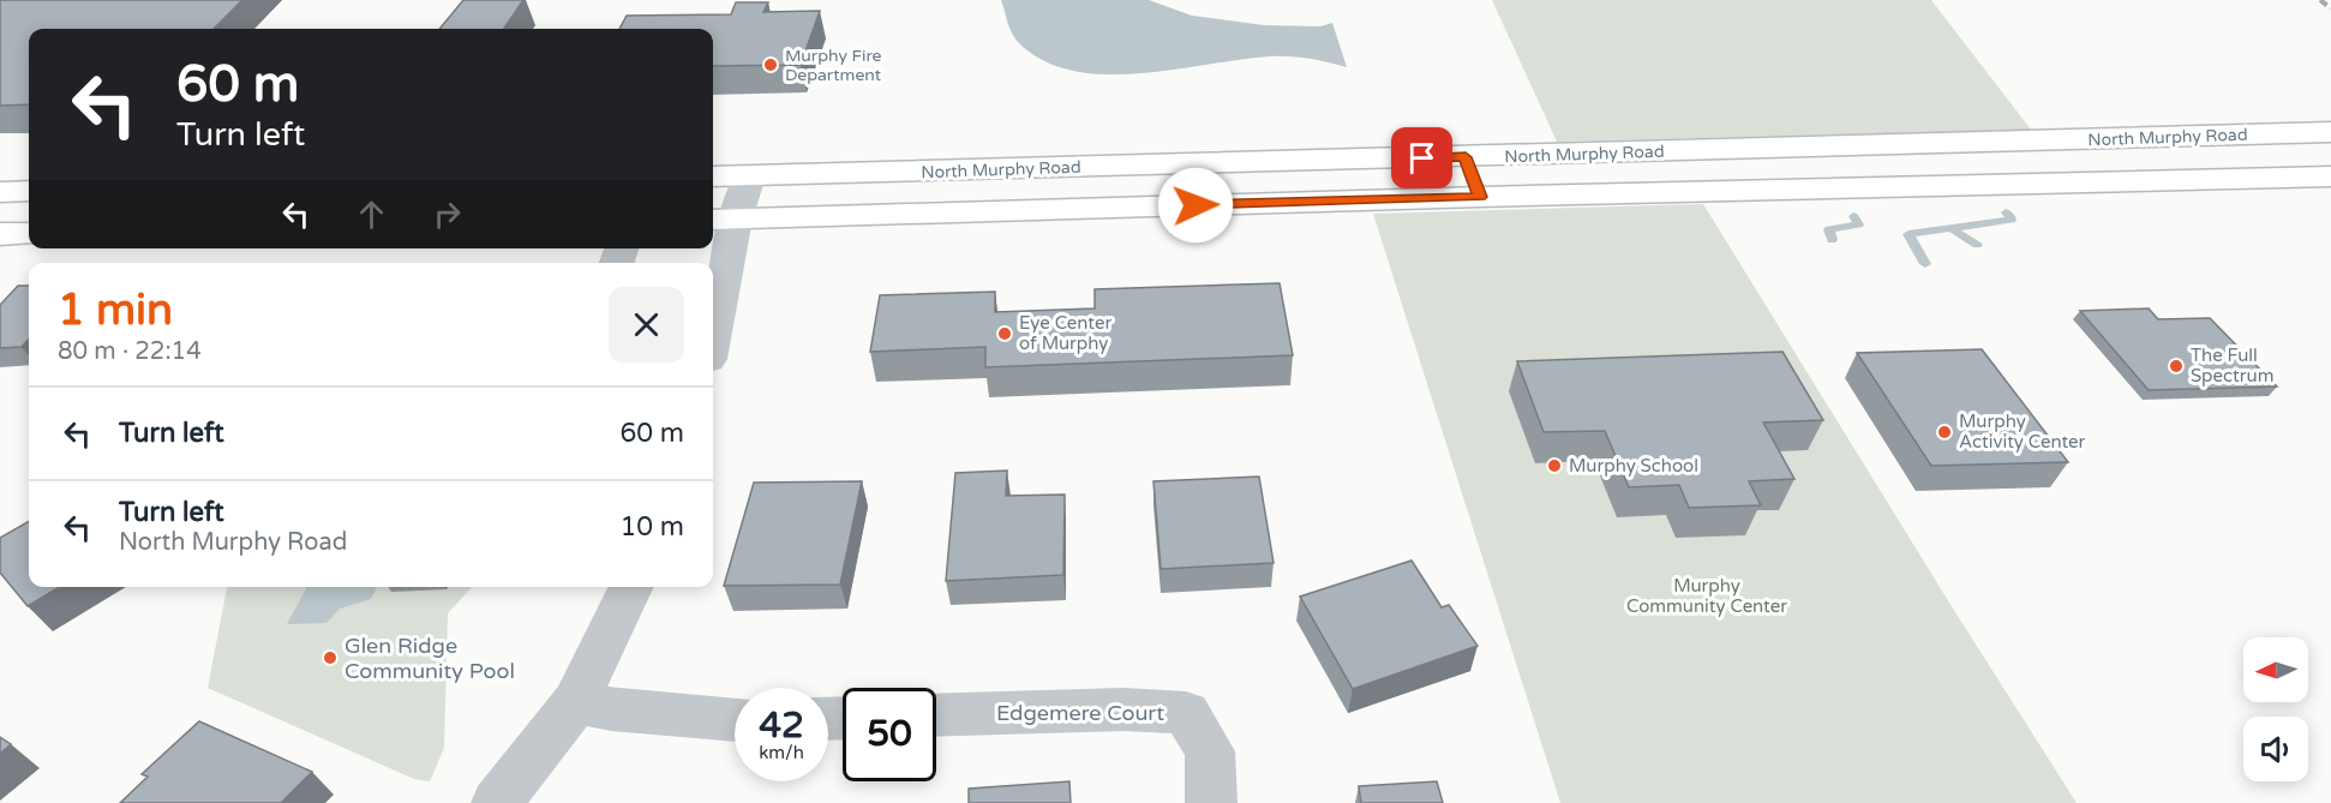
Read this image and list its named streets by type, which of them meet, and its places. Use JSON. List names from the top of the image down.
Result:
{
  "streets": {
    "main road": ["North Murphy Road"],
    "street": ["Edgemere Court"]
  },
  "parks": ["Murphy Community Center"],
  "places": [
    "Murphy Fire Department",
    "Eye Center of Murphy",
    "The Full Spectrum",
    "Murphy Activity Center",
    "Murphy School",
    "Glen Ridge Community Pool"
  ],
  "north": "left",
  "page": {
    "turn": ["60 m", "Turn left"],
    "heading": ["1 min", "80 m · 22:14"],
    "list": [
      {
        "name": "Turn left",
        "value": "60 m"
      },
      {
        "name": "Turn left",
        "note": "North Murphy Road",
        "value": "10 m"
      }
    ],
    "speed": "42 km/h",
    "limit": "50"
  }
}
